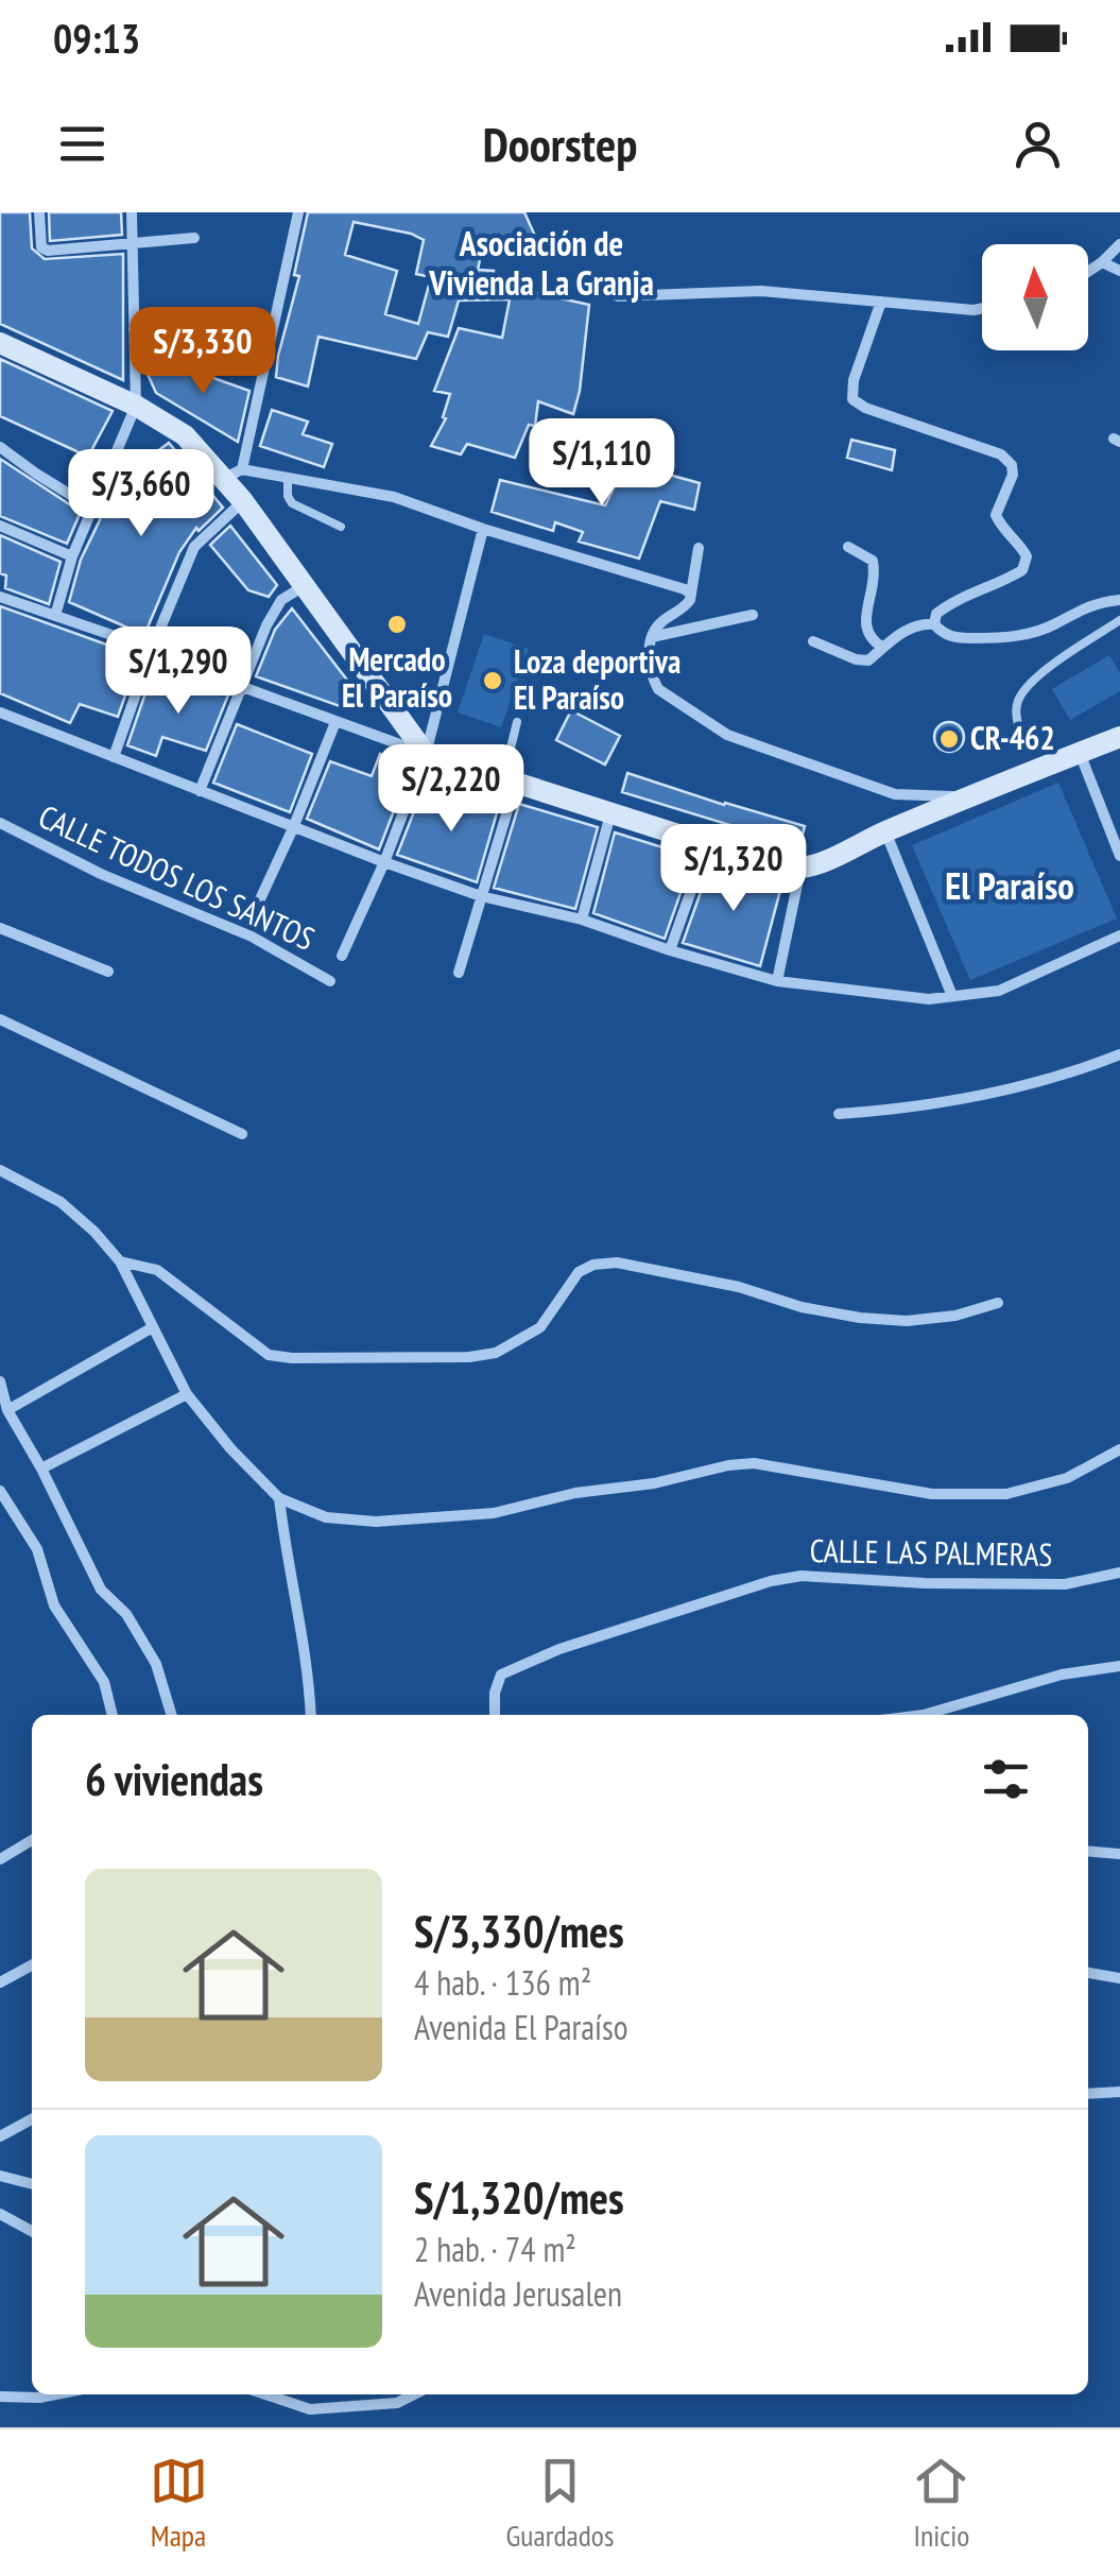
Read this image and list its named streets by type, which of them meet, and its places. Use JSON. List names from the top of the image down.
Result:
{
  "streets": {
    "street": ["CALLE TODOS LOS SANTOS", "CALLE LAS PALMERAS"]
  },
  "districts": ["Asociación de Vivienda La Granja", "El Paraíso"],
  "places": ["Mercado El Paraíso", "Loza deportiva El Paraíso", "CR-462"],
  "north": "top",
  "page": {
    "status": "09:13",
    "header": "Doorstep",
    "price": [
      "S/3,330",
      "S/1,110",
      "S/3,660",
      "S/1,290",
      "S/2,220",
      "S/1,320"
    ],
    "heading": "6 viviendas",
    "list": [
      {
        "name": "S/3,330/mes",
        "note": "4 hab. · 136 m² · Avenida El Paraíso"
      },
      {
        "name": "S/1,320/mes",
        "note": "2 hab. · 74 m² · Avenida Jerusalen"
      }
    ],
    "tabs": ["Mapa", "Guardados", "Inicio"]
  }
}
